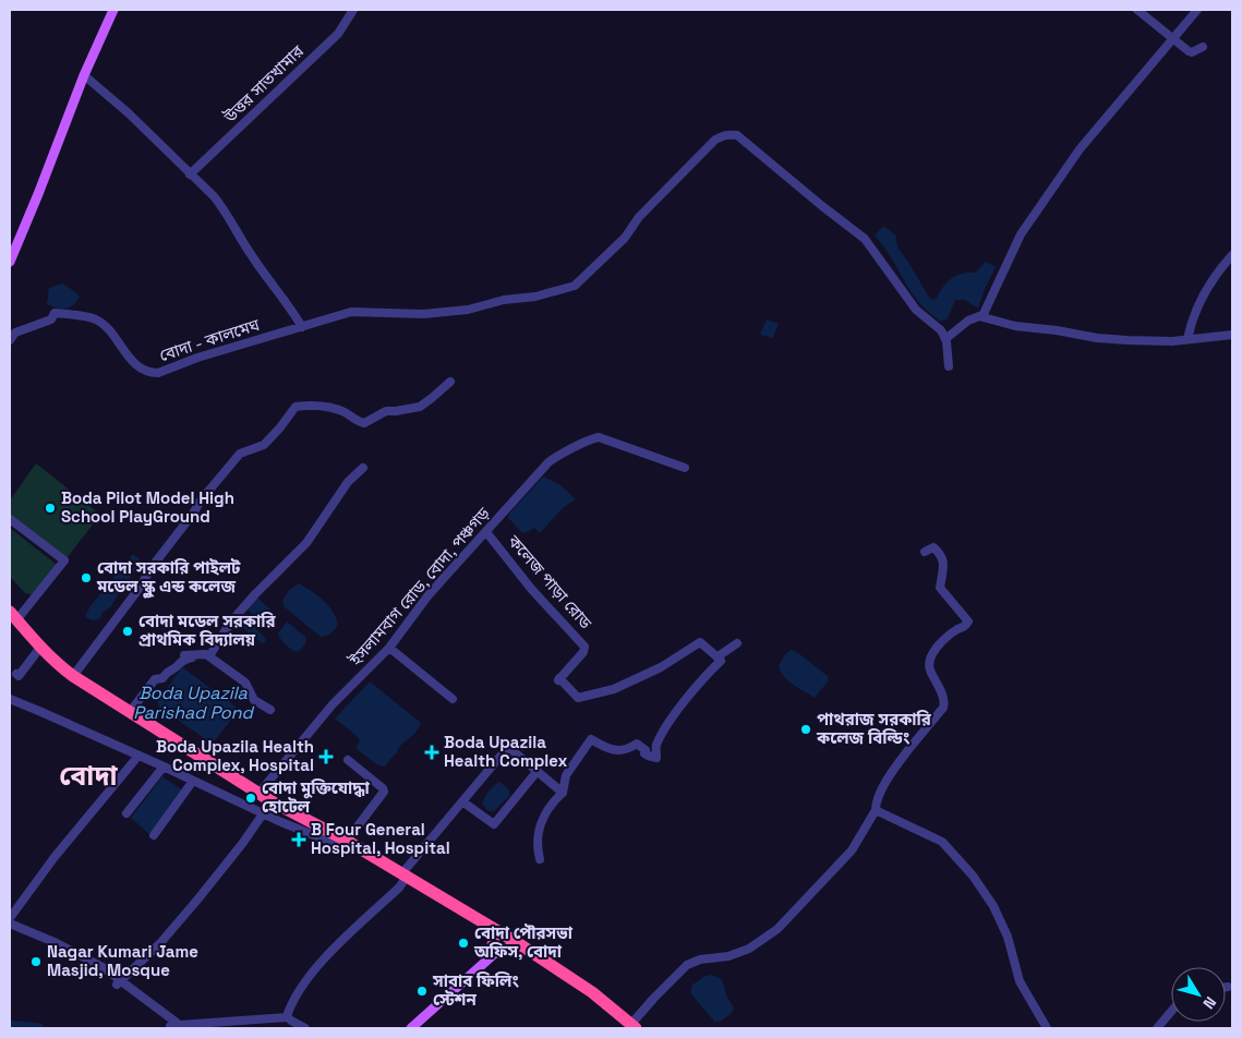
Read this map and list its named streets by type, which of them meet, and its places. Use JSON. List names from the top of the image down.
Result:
{
  "streets": {
    "street": [
      "উত্তর সাতখামার",
      "বোদা - কালমেঘ",
      "কলেজ পাড়া রোড",
      "ইসলামবাগ রোড, বোদা, পঞ্চগড়"
    ]
  },
  "crossings": [
    ["কলেজ পাড়া রোড", "ইসলামবাগ রোড, বোদা, পঞ্চগড়"]
  ],
  "districts": ["বোদা"],
  "water": ["Boda Upazila Parishad Pond"],
  "places": {
    "other": [
      "Boda Pilot Model High School PlayGround",
      "বোদা সরকারি পাইলট মডেল স্কুল এন্ড কলেজ",
      "বোদা মডেল সরকারি প্রাথমিক বিদ্যালয়",
      "পাথরাজ সরকারি কলেজ বিল্ডিং",
      "বোদা মুক্তিযোদ্ধা হোটেল",
      "বোদা পৌরসভা অফিস, বোদা",
      "Nagar Kumari Jame Masjid, Mosque",
      "সাবাব ফিলিং স্টেশন"
    ],
    "health": ["Boda Upazila Health Complex", "Boda Upazila Health Complex, Hospital", "B Four General Hospital, Hospital"]
  },
  "north": "bottom right"
}
